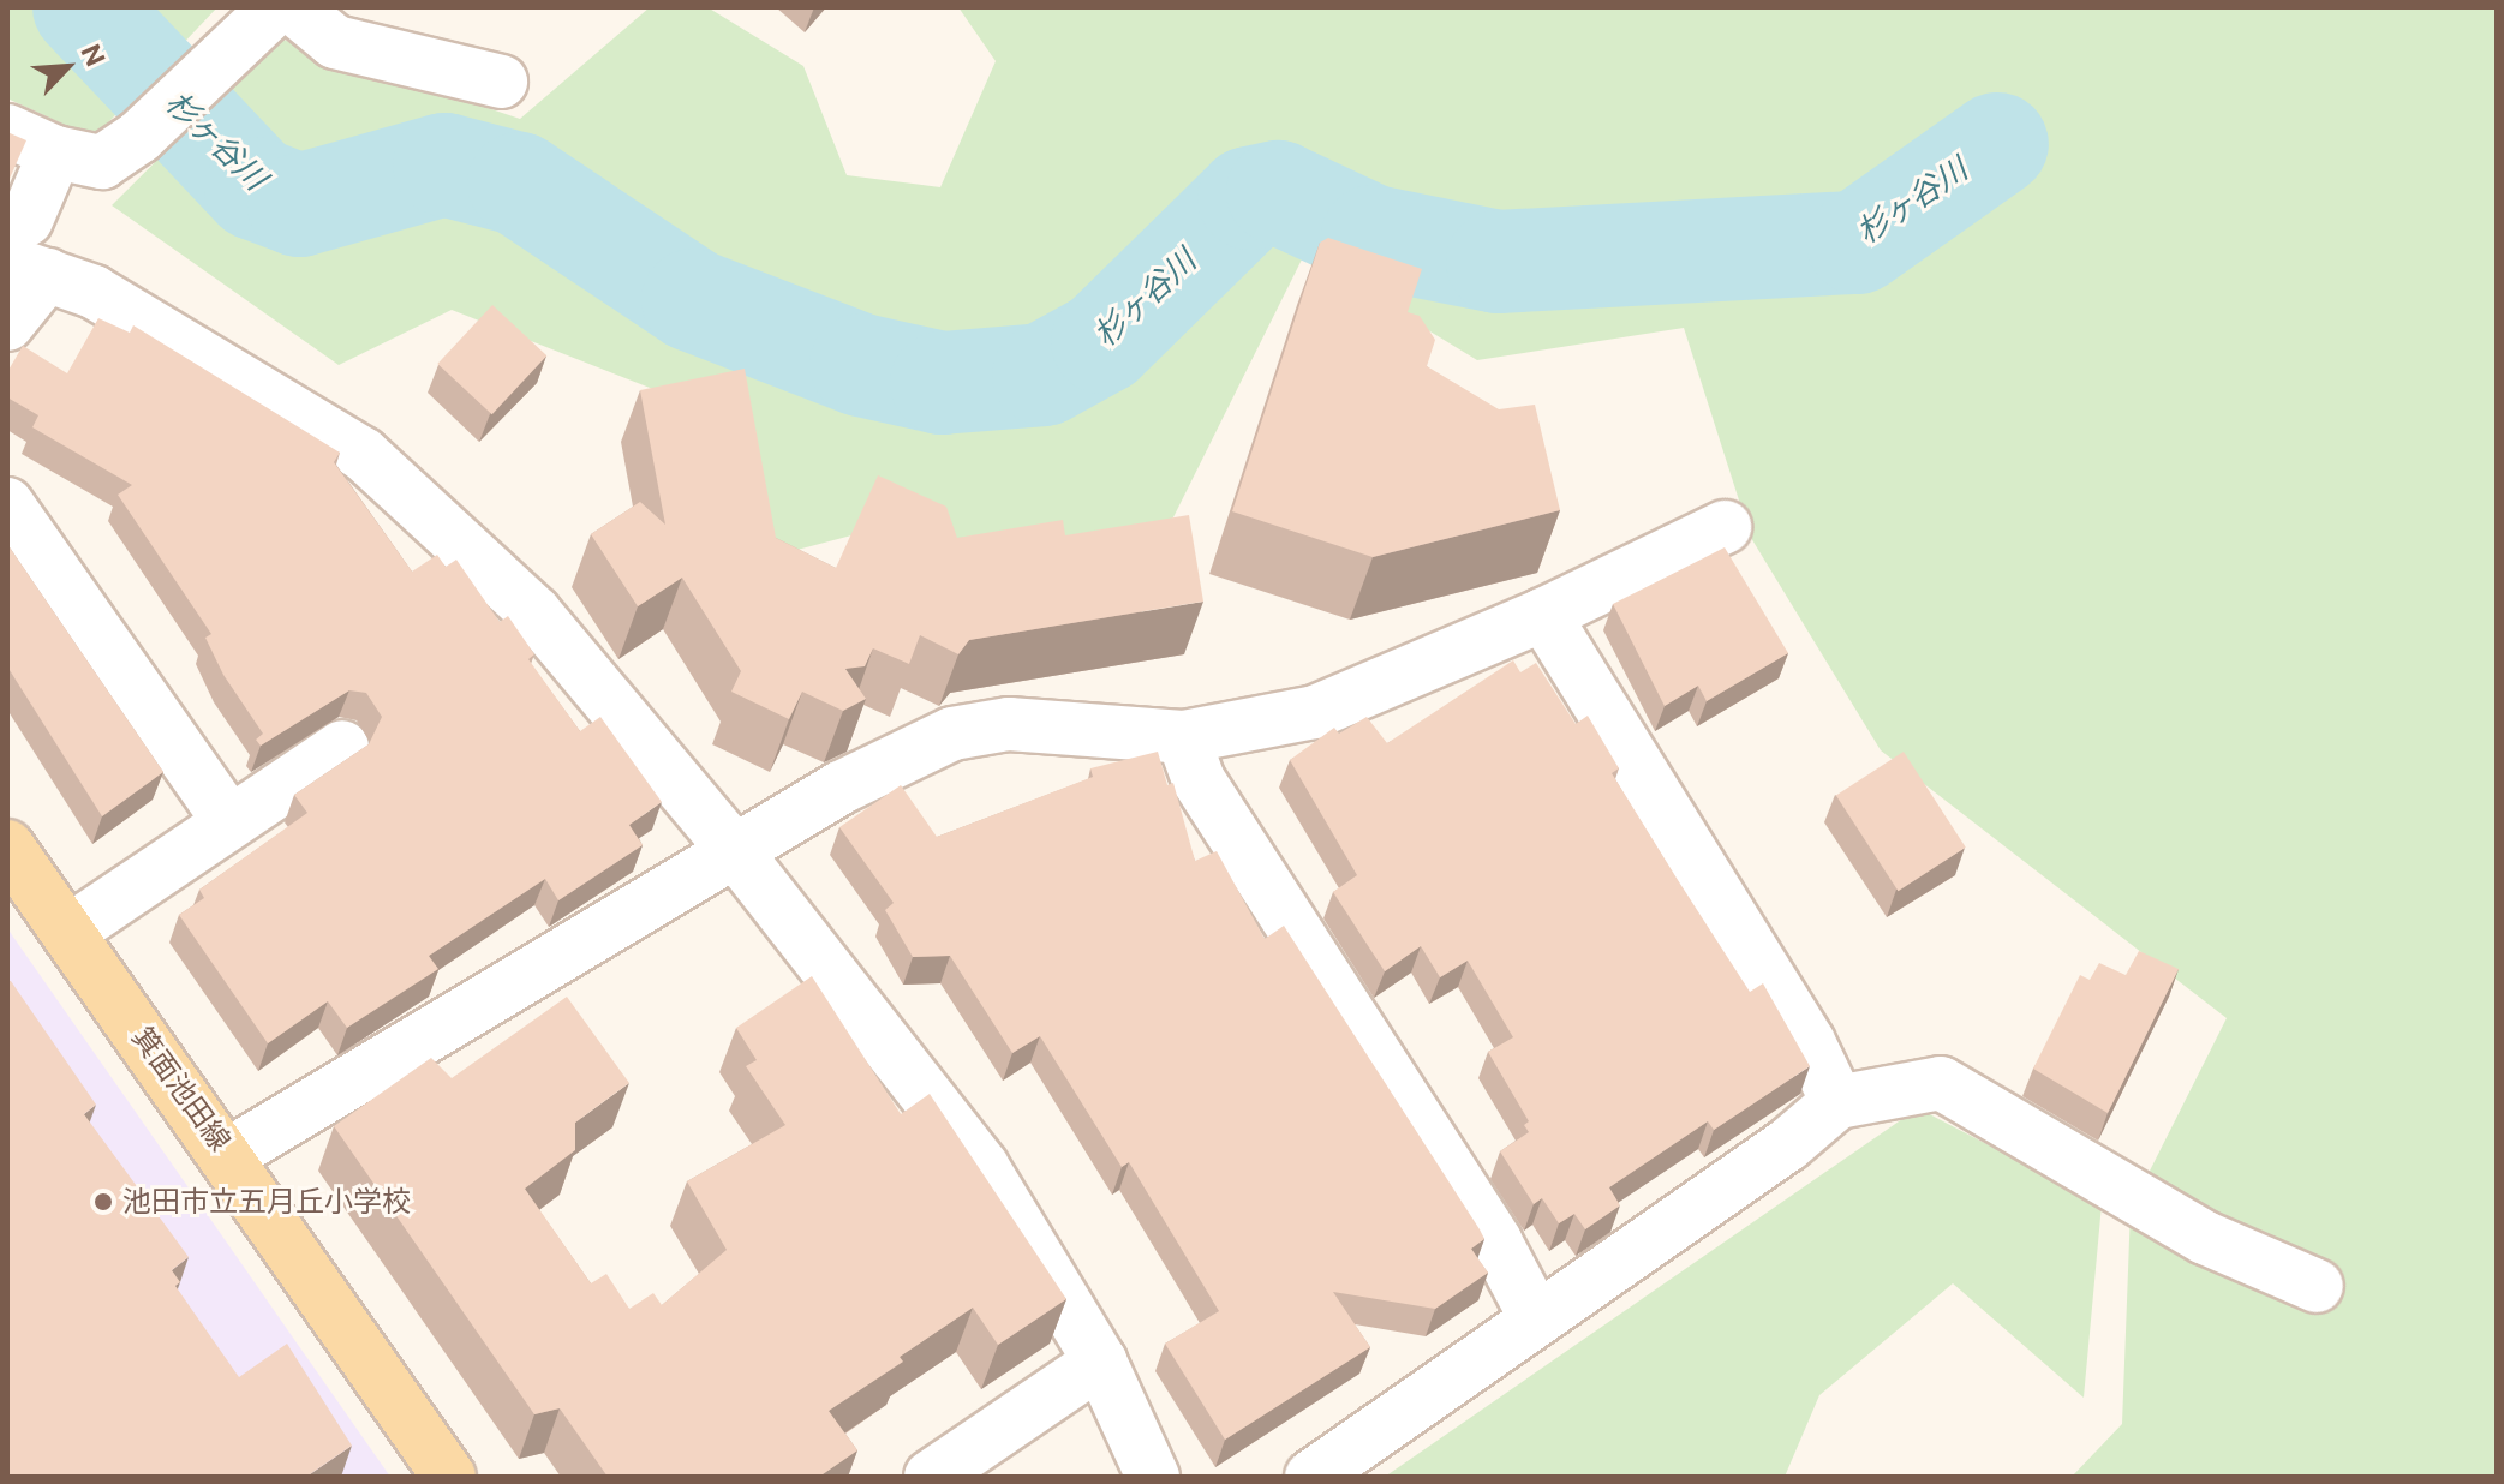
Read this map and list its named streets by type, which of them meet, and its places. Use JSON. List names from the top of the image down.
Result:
{
  "streets": {
    "main road": ["箕面池田線"]
  },
  "water": ["杉ヶ谷川"],
  "places": ["池田市立五月丘小学校"],
  "north": "top right"
}
